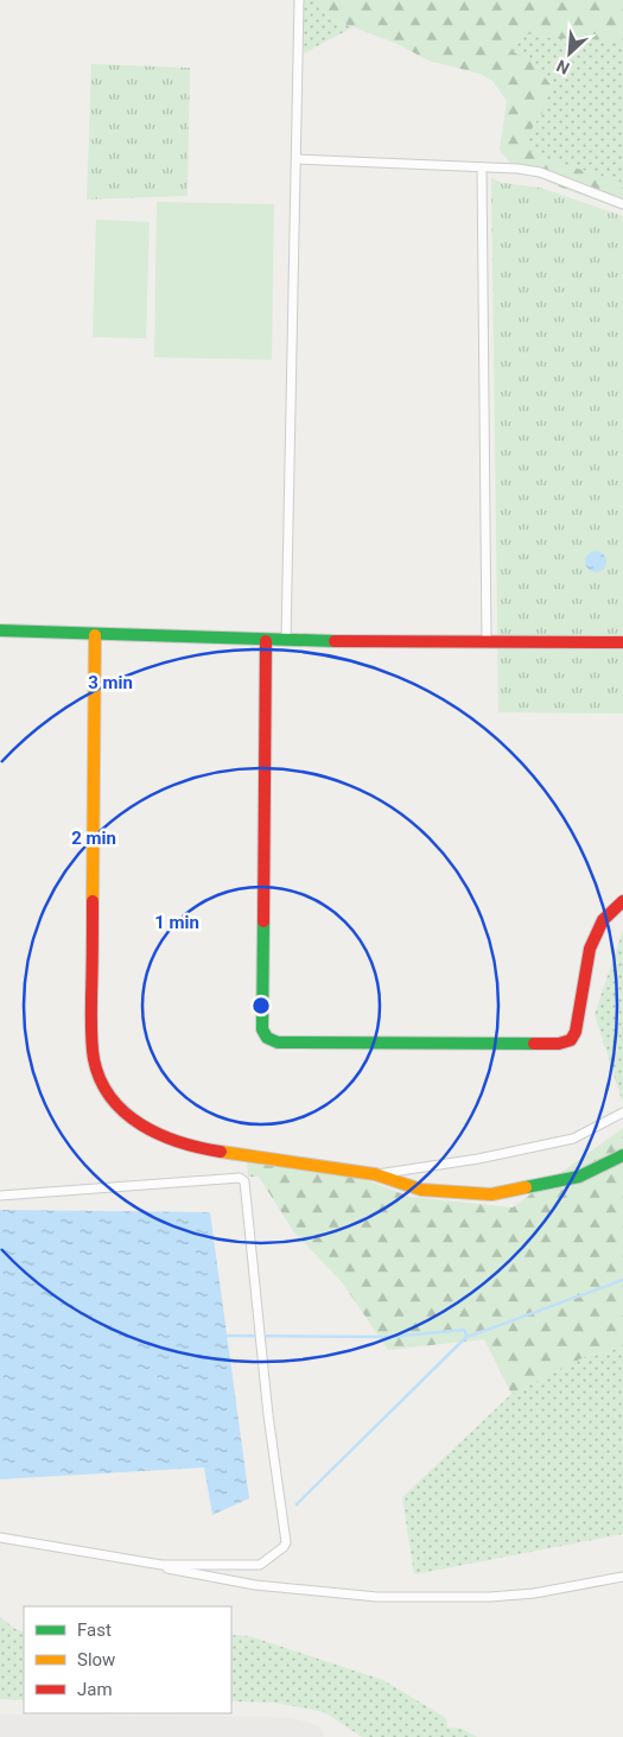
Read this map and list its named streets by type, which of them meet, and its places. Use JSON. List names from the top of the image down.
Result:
{
  "legend": ["Fast", "Slow", "Jam"],
  "north": "bottom left",
  "rings": ["3 min", "2 min", "1 min"]
}
